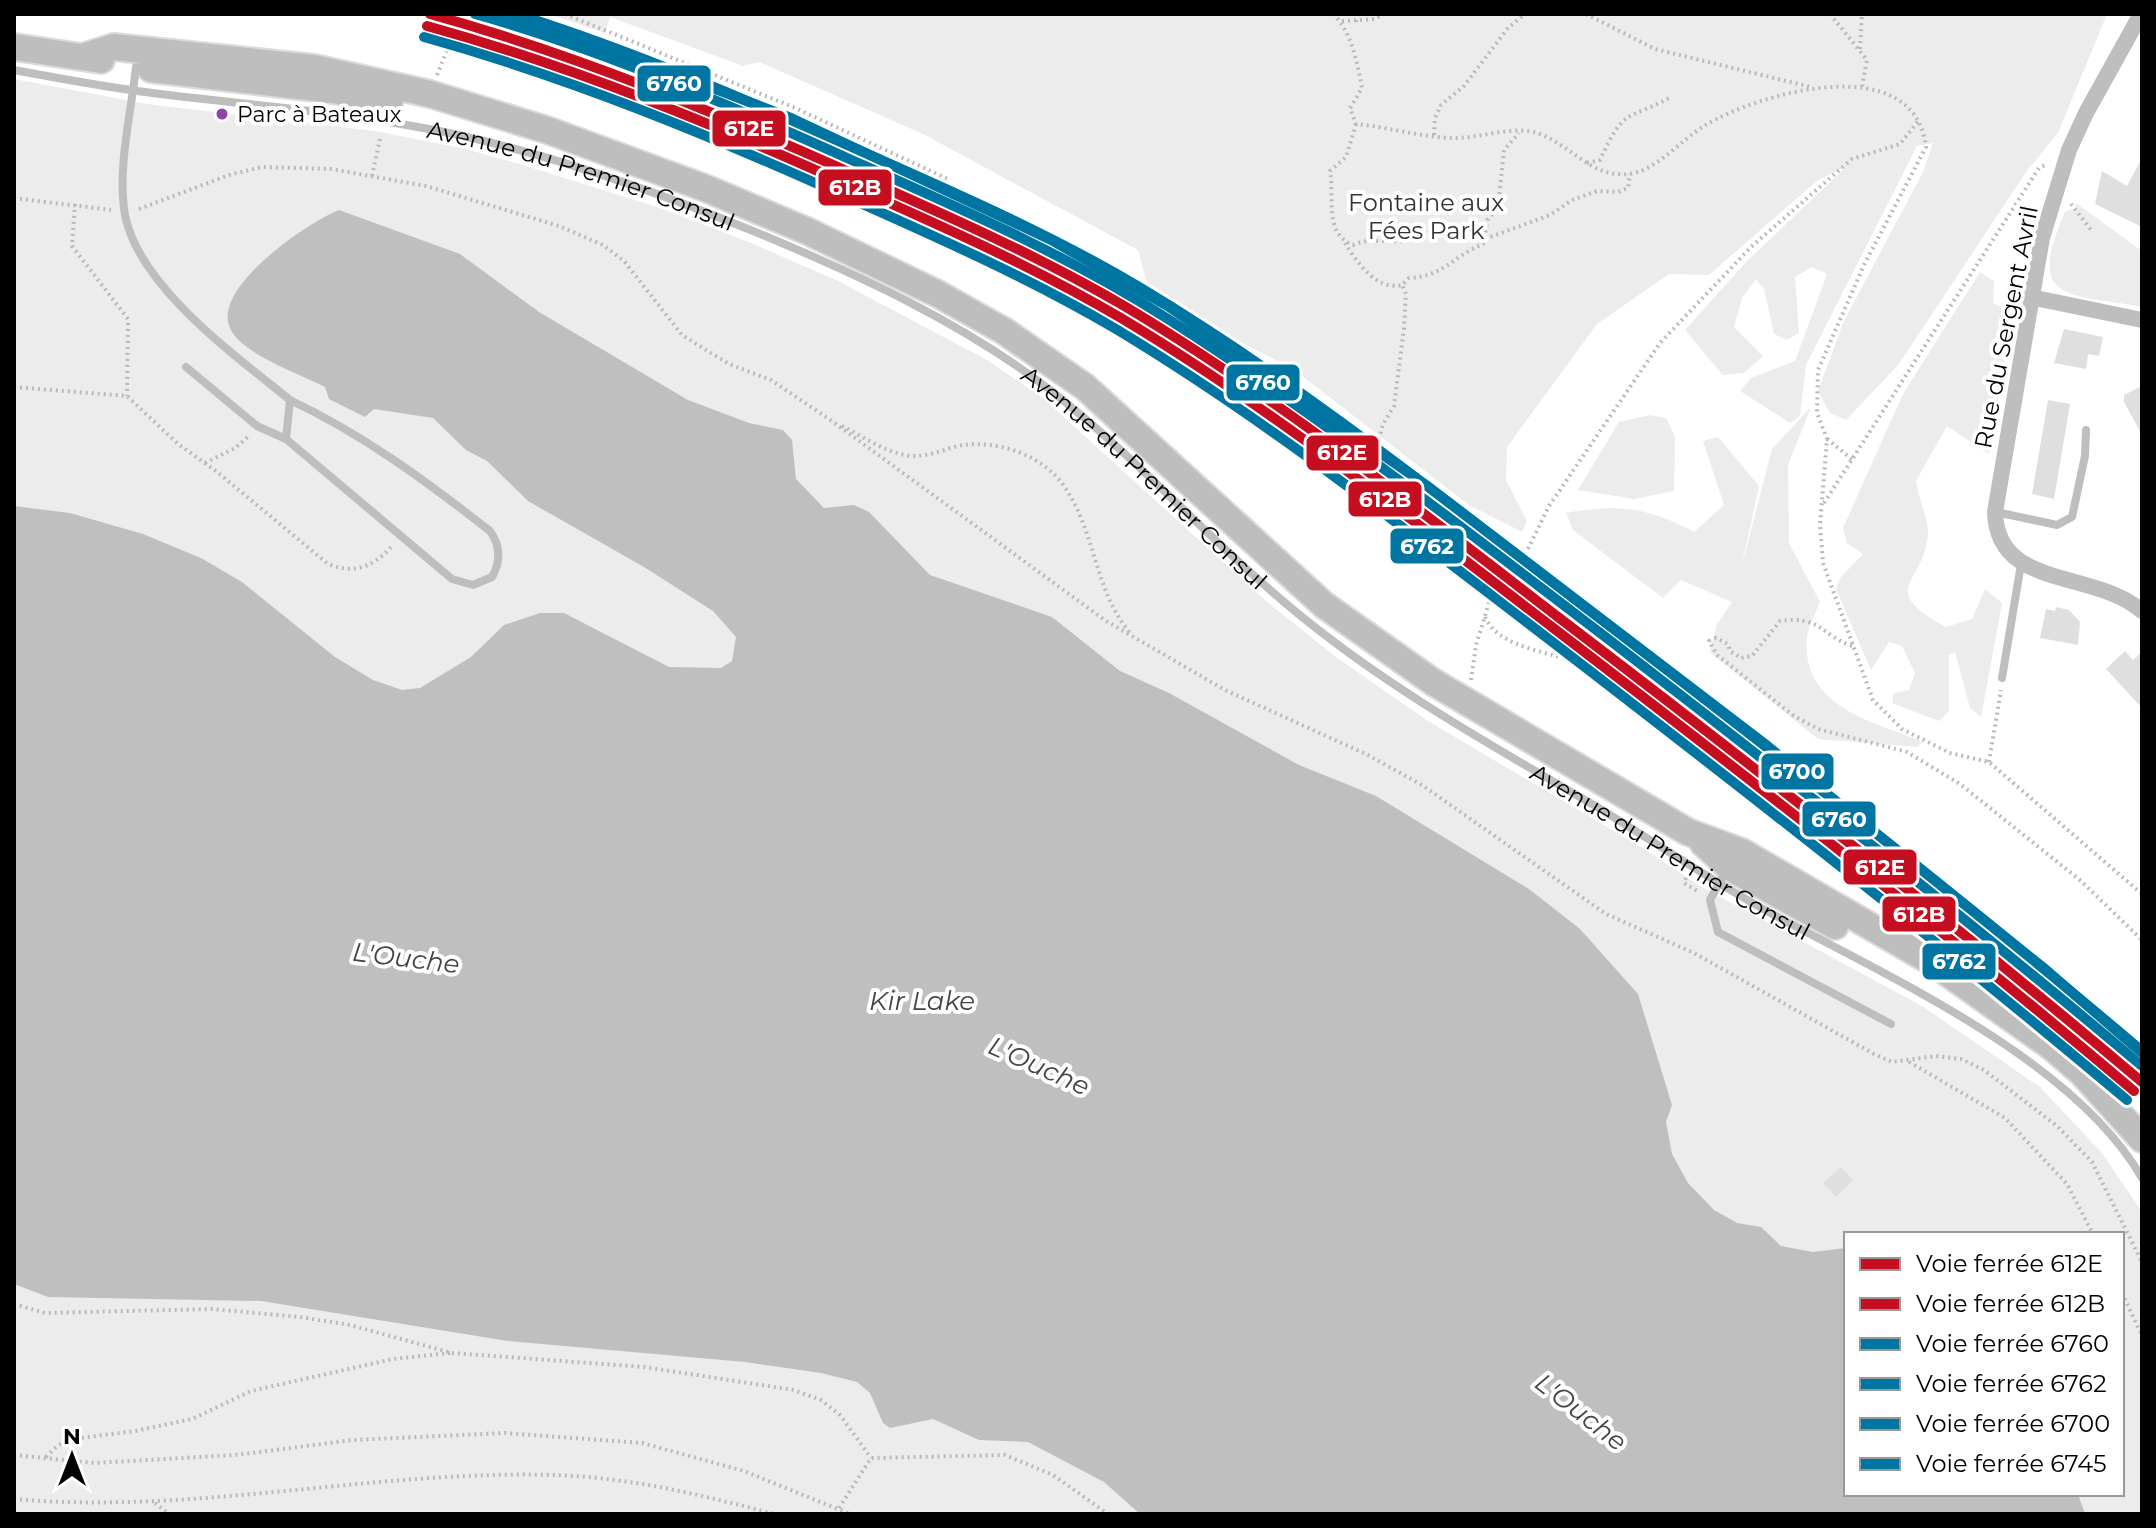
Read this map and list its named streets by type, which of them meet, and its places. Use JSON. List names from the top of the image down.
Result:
{
  "streets": {
    "main road": ["Avenue du Premier Consul"],
    "street": ["Rue du Sergent Avril"]
  },
  "water": ["L'Ouche", "Kir Lake"],
  "parks": ["Fontaine aux Fées Park"],
  "places": ["Parc à Bateaux"],
  "lines": [
    "rail line 612E",
    "rail line 6760",
    "rail line 6700",
    "rail line 6745",
    "rail line 612B",
    "rail line 6762"
  ],
  "legend": [
    "Voie ferrée 612E",
    "Voie ferrée 612B",
    "Voie ferrée 6760",
    "Voie ferrée 6762",
    "Voie ferrée 6700",
    "Voie ferrée 6745"
  ],
  "north": "top"
}
